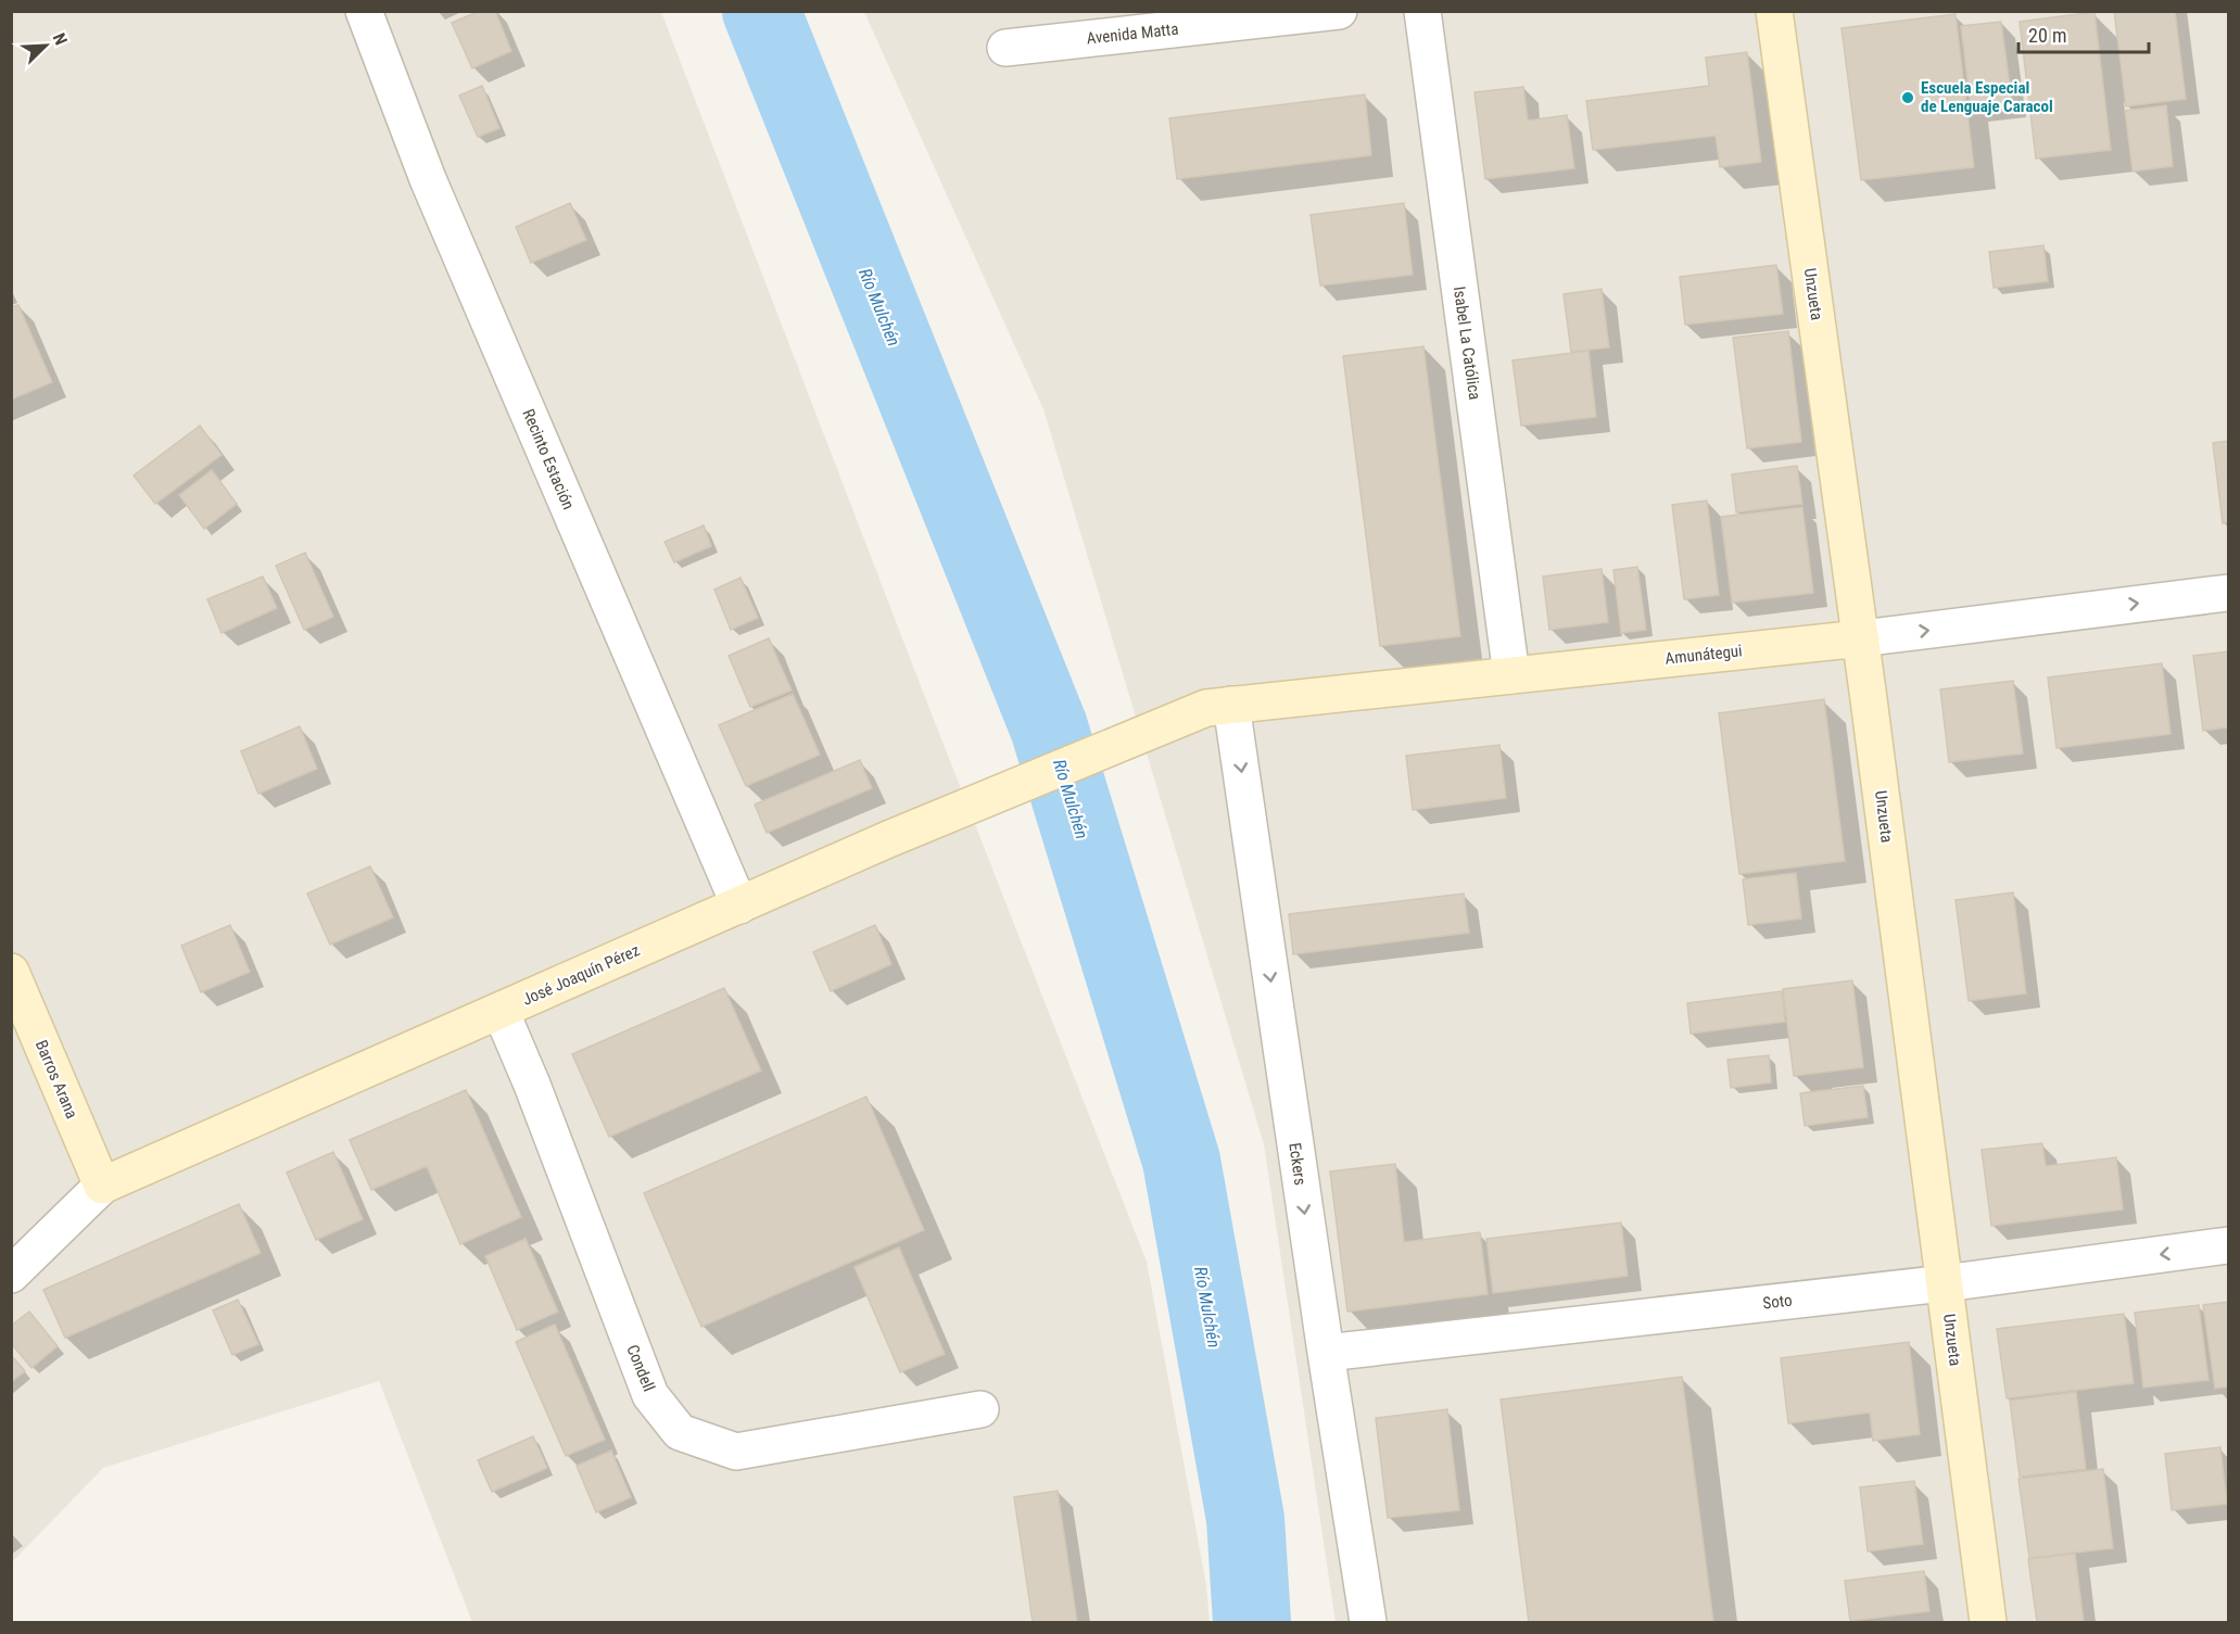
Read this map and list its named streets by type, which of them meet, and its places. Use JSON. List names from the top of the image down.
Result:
{
  "streets": {
    "main road": [
      "Unzueta",
      "Amunátegui",
      "José Joaquín Pérez",
      "Barros Arana"
    ],
    "street": [
      "Avenida Matta",
      "Isabel La Católica",
      "Recinto Estación",
      "Eckers",
      "Soto",
      "Condell"
    ]
  },
  "crossings": [
    ["Unzueta", "Amunátegui"],
    ["Unzueta", "Soto"],
    ["Isabel La Católica", "Amunátegui"],
    ["Recinto Estación", "José Joaquín Pérez"],
    ["Amunátegui", "José Joaquín Pérez"],
    ["Amunátegui", "Eckers"],
    ["José Joaquín Pérez", "Barros Arana"],
    ["José Joaquín Pérez", "Condell"],
    ["Eckers", "Soto"]
  ],
  "one_way": ["Eckers"],
  "water": ["Río Mulchén"],
  "places": ["Escuela Especial de Lenguaje Caracol"],
  "scale_bar": "20 m",
  "north": "top right"
}
